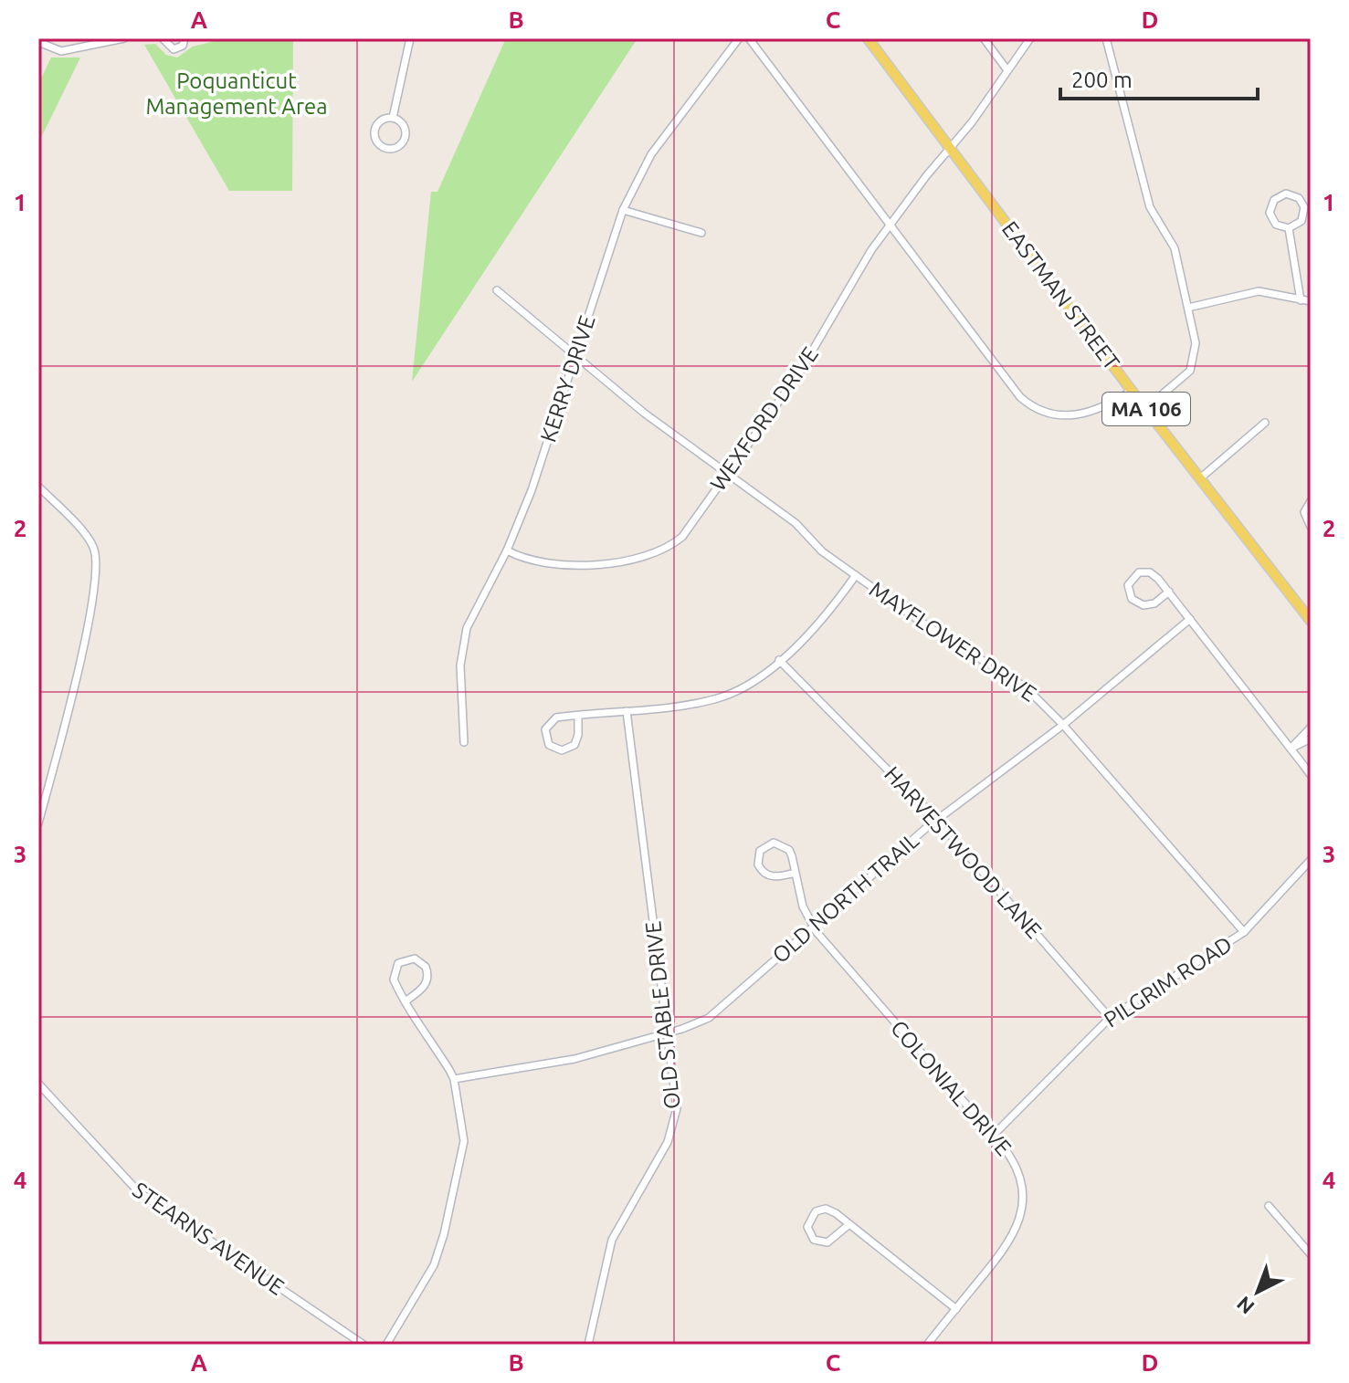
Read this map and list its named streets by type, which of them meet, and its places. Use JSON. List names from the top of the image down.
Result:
{
  "streets": {
    "main road": ["EASTMAN STREET", "MA 106"],
    "street": [
      "KERRY DRIVE",
      "WEXFORD DRIVE",
      "MAYFLOWER DRIVE",
      "HARVESTWOOD LANE",
      "OLD NORTH TRAIL",
      "PILGRIM ROAD",
      "OLD STABLE DRIVE",
      "COLONIAL DRIVE",
      "STEARNS AVENUE"
    ]
  },
  "crossings": [
    ["EASTMAN STREET", "WEXFORD DRIVE"],
    ["KERRY DRIVE", "WEXFORD DRIVE"],
    ["KERRY DRIVE", "MAYFLOWER DRIVE"],
    ["WEXFORD DRIVE", "MAYFLOWER DRIVE"],
    ["MAYFLOWER DRIVE", "OLD NORTH TRAIL"],
    ["MAYFLOWER DRIVE", "PILGRIM ROAD"],
    ["HARVESTWOOD LANE", "OLD NORTH TRAIL"],
    ["HARVESTWOOD LANE", "PILGRIM ROAD"],
    ["OLD NORTH TRAIL", "OLD STABLE DRIVE"],
    ["OLD NORTH TRAIL", "COLONIAL DRIVE"],
    ["PILGRIM ROAD", "COLONIAL DRIVE"]
  ],
  "parks": ["Poquanticut Management Area"],
  "scale_bar": "200 m",
  "north": "bottom left",
  "grid": {
    "columns": [
      "A",
      "B",
      "C",
      "D"
    ],
    "rows": [
      "1",
      "2",
      "3",
      "4"
    ]
  }
}
